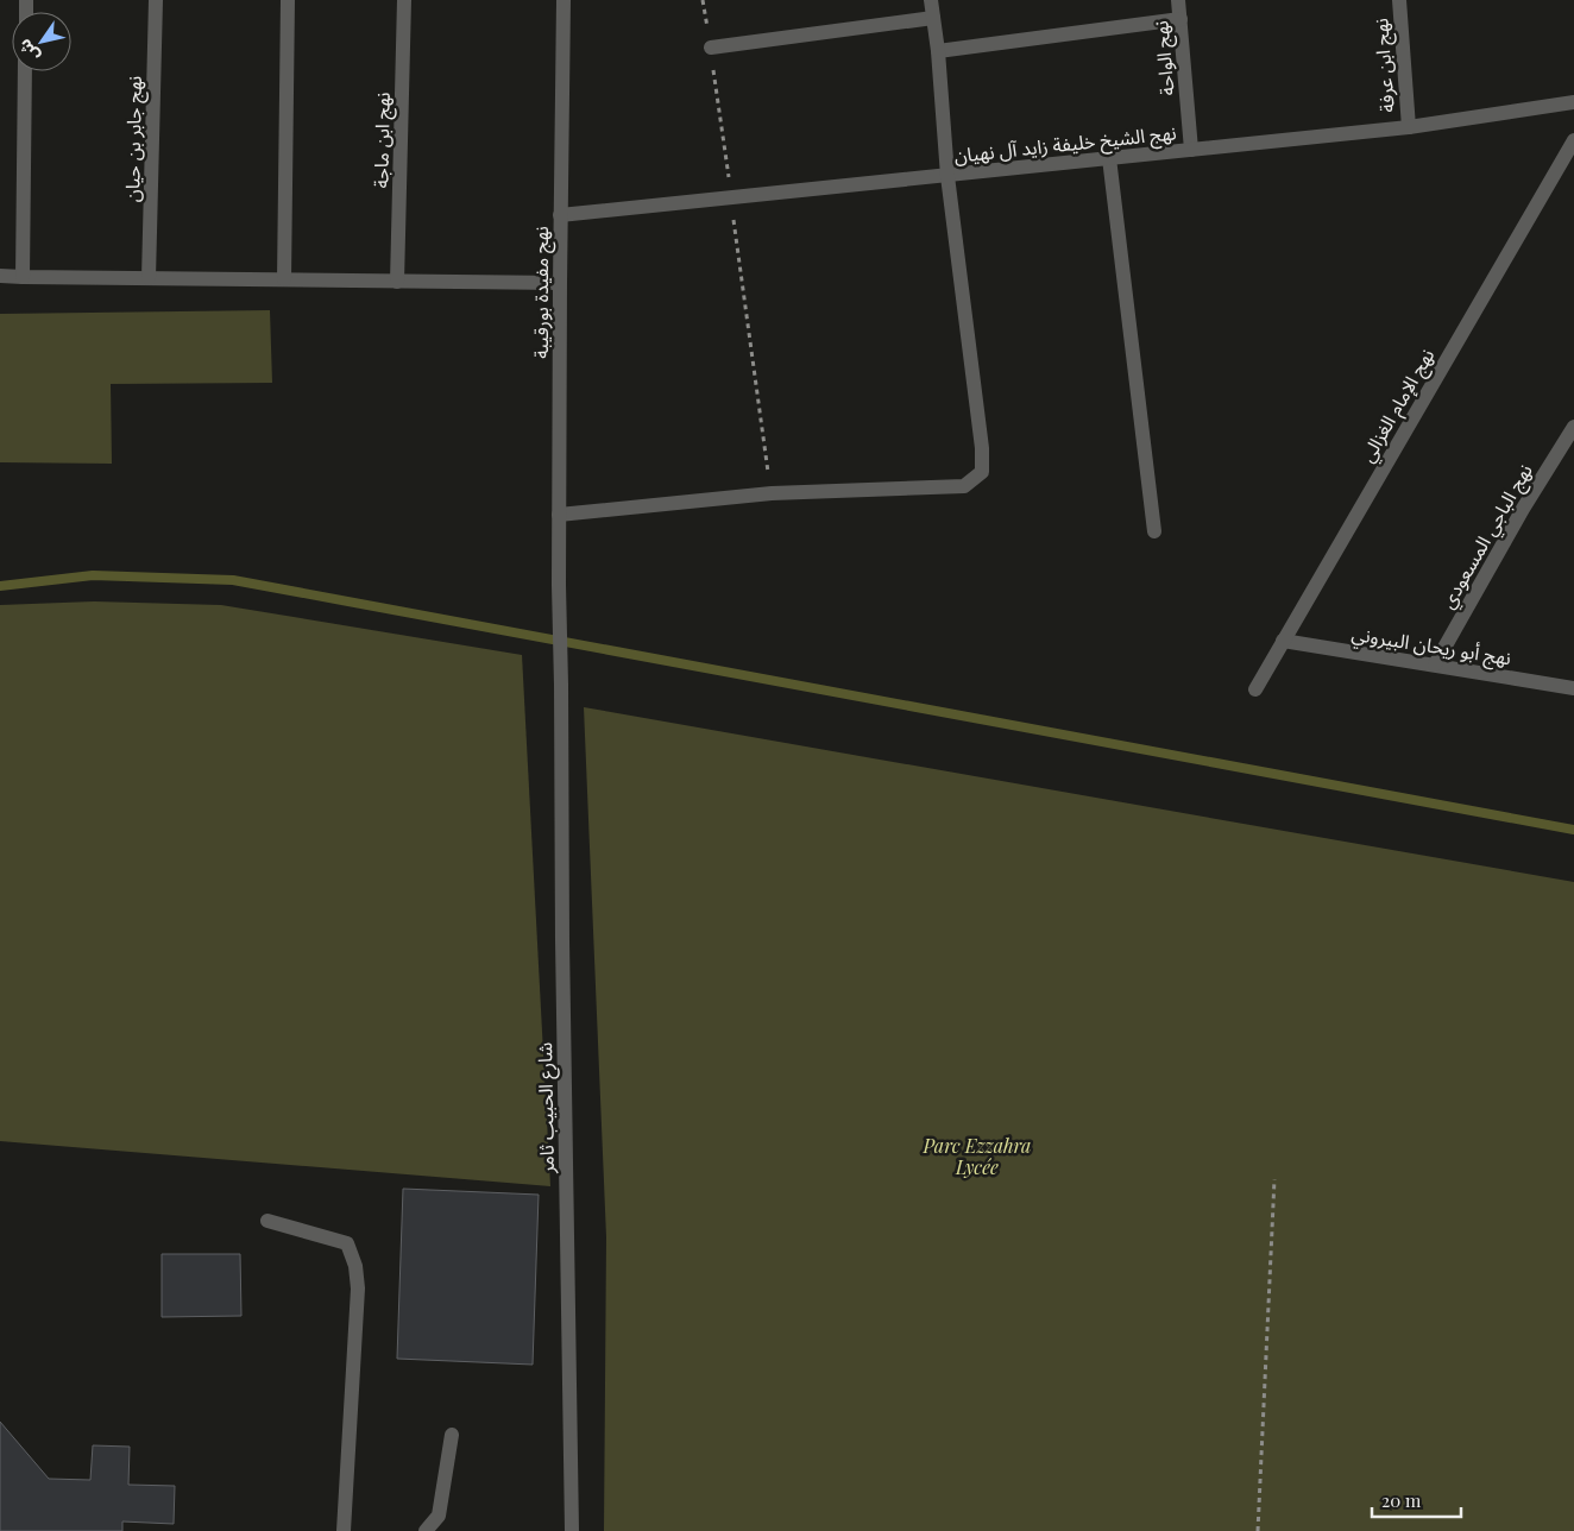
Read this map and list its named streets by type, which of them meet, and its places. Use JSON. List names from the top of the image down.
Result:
{
  "streets": {
    "street": [
      "نهج الواحة",
      "نهج ابن عرفة",
      "نهج جابر بن حيان",
      "نهج ابن ماجة",
      "نهج الشيخ خليفة زايد آل نهيان",
      "نهج مفيدة بورقيبة",
      "نهج الإمام الغزالي",
      "نهج الباجي المسعودي",
      "نهج أبو ريحان البيروني",
      "شارع الحبيب ثامر"
    ]
  },
  "crossings": [
    ["نهج الواحة", "نهج الشيخ خليفة زايد آل نهيان"],
    ["نهج ابن عرفة", "نهج الشيخ خليفة زايد آل نهيان"],
    ["نهج الشيخ خليفة زايد آل نهيان", "نهج مفيدة بورقيبة"],
    ["نهج مفيدة بورقيبة", "شارع الحبيب ثامر"],
    ["نهج الإمام الغزالي", "نهج أبو ريحان البيروني"],
    ["نهج الباجي المسعودي", "نهج أبو ريحان البيروني"]
  ],
  "parks": ["Parc Ezzahra Lycée"],
  "scale_bar": "20 m",
  "north": "bottom left"
}
